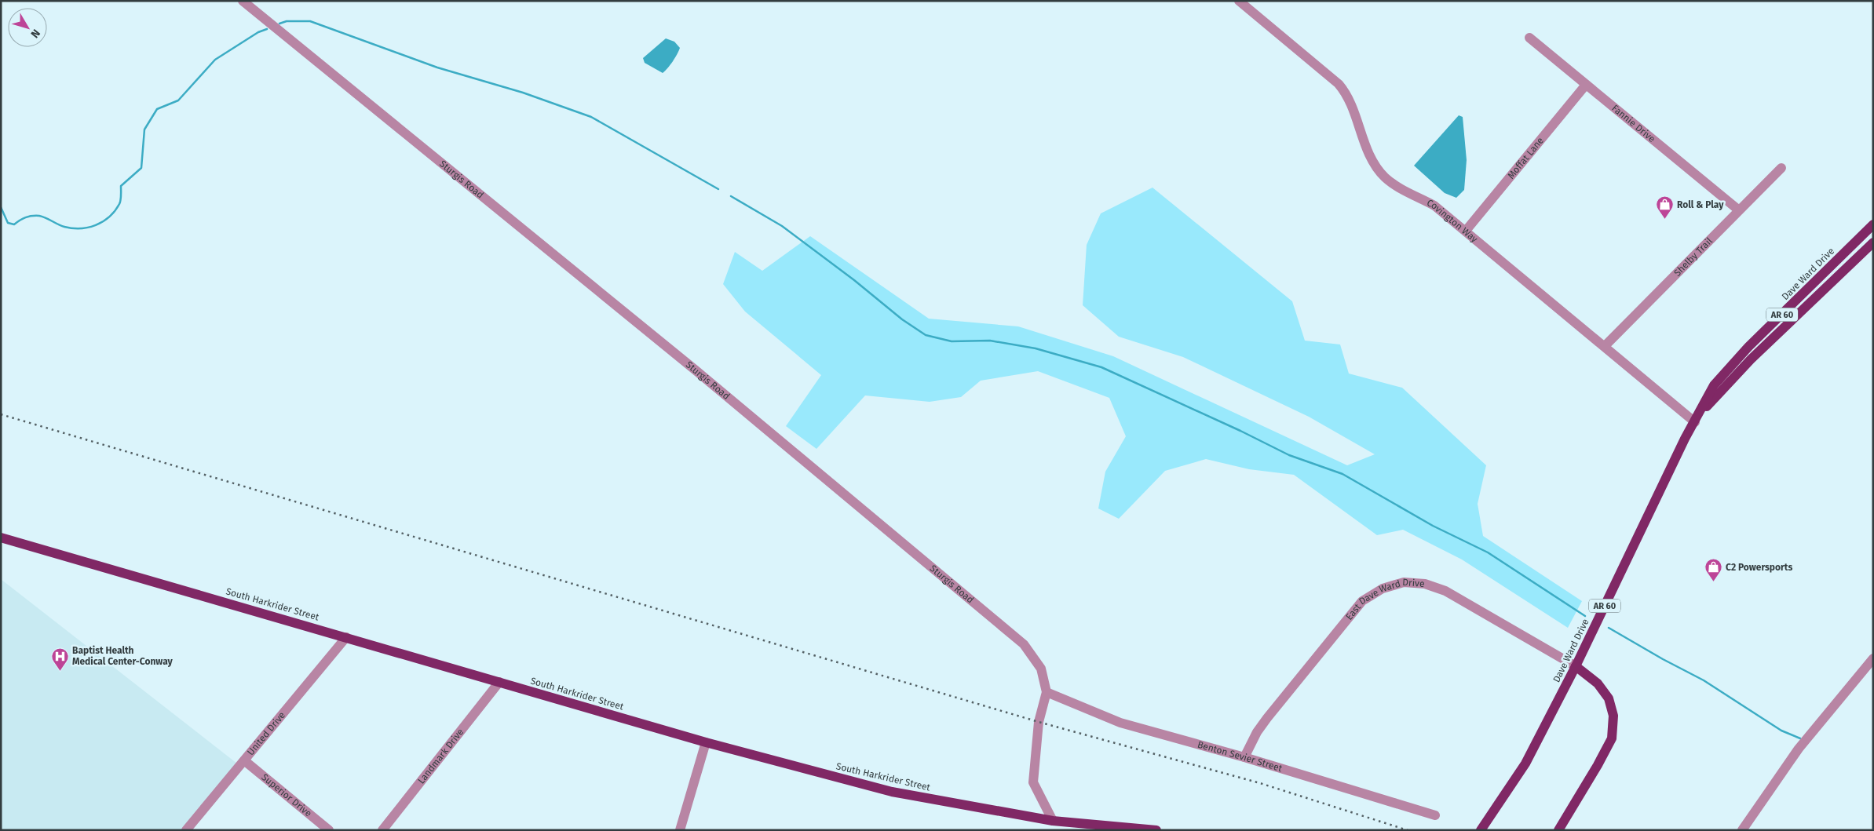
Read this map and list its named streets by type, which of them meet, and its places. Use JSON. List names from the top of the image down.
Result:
{
  "streets": {
    "main road": ["Dave Ward Drive", "AR 60", "South Harkrider Street"],
    "street": [
      "Fannie Drive",
      "Moffat Lane",
      "Sturgis Road",
      "Covington Way",
      "Shelby Trail",
      "East Dave Ward Drive",
      "United Drive",
      "Landmark Drive",
      "Benton Sevier Street",
      "Superior Drive"
    ]
  },
  "crossings": [
    ["Fannie Drive", "Moffat Lane"],
    ["Fannie Drive", "Shelby Trail"],
    ["Moffat Lane", "Covington Way"],
    ["Sturgis Road", "South Harkrider Street"],
    ["Sturgis Road", "Benton Sevier Street"],
    ["Covington Way", "Shelby Trail"],
    ["Covington Way", "Dave Ward Drive"],
    ["Dave Ward Drive", "East Dave Ward Drive"],
    ["East Dave Ward Drive", "Benton Sevier Street"],
    ["South Harkrider Street", "United Drive"],
    ["South Harkrider Street", "Landmark Drive"],
    ["United Drive", "Superior Drive"]
  ],
  "places": {
    "shop": ["Roll & Play", "C2 Powersports"],
    "hospital": ["Baptist Health Medical Center-Conway"]
  },
  "north": "bottom right"
}
